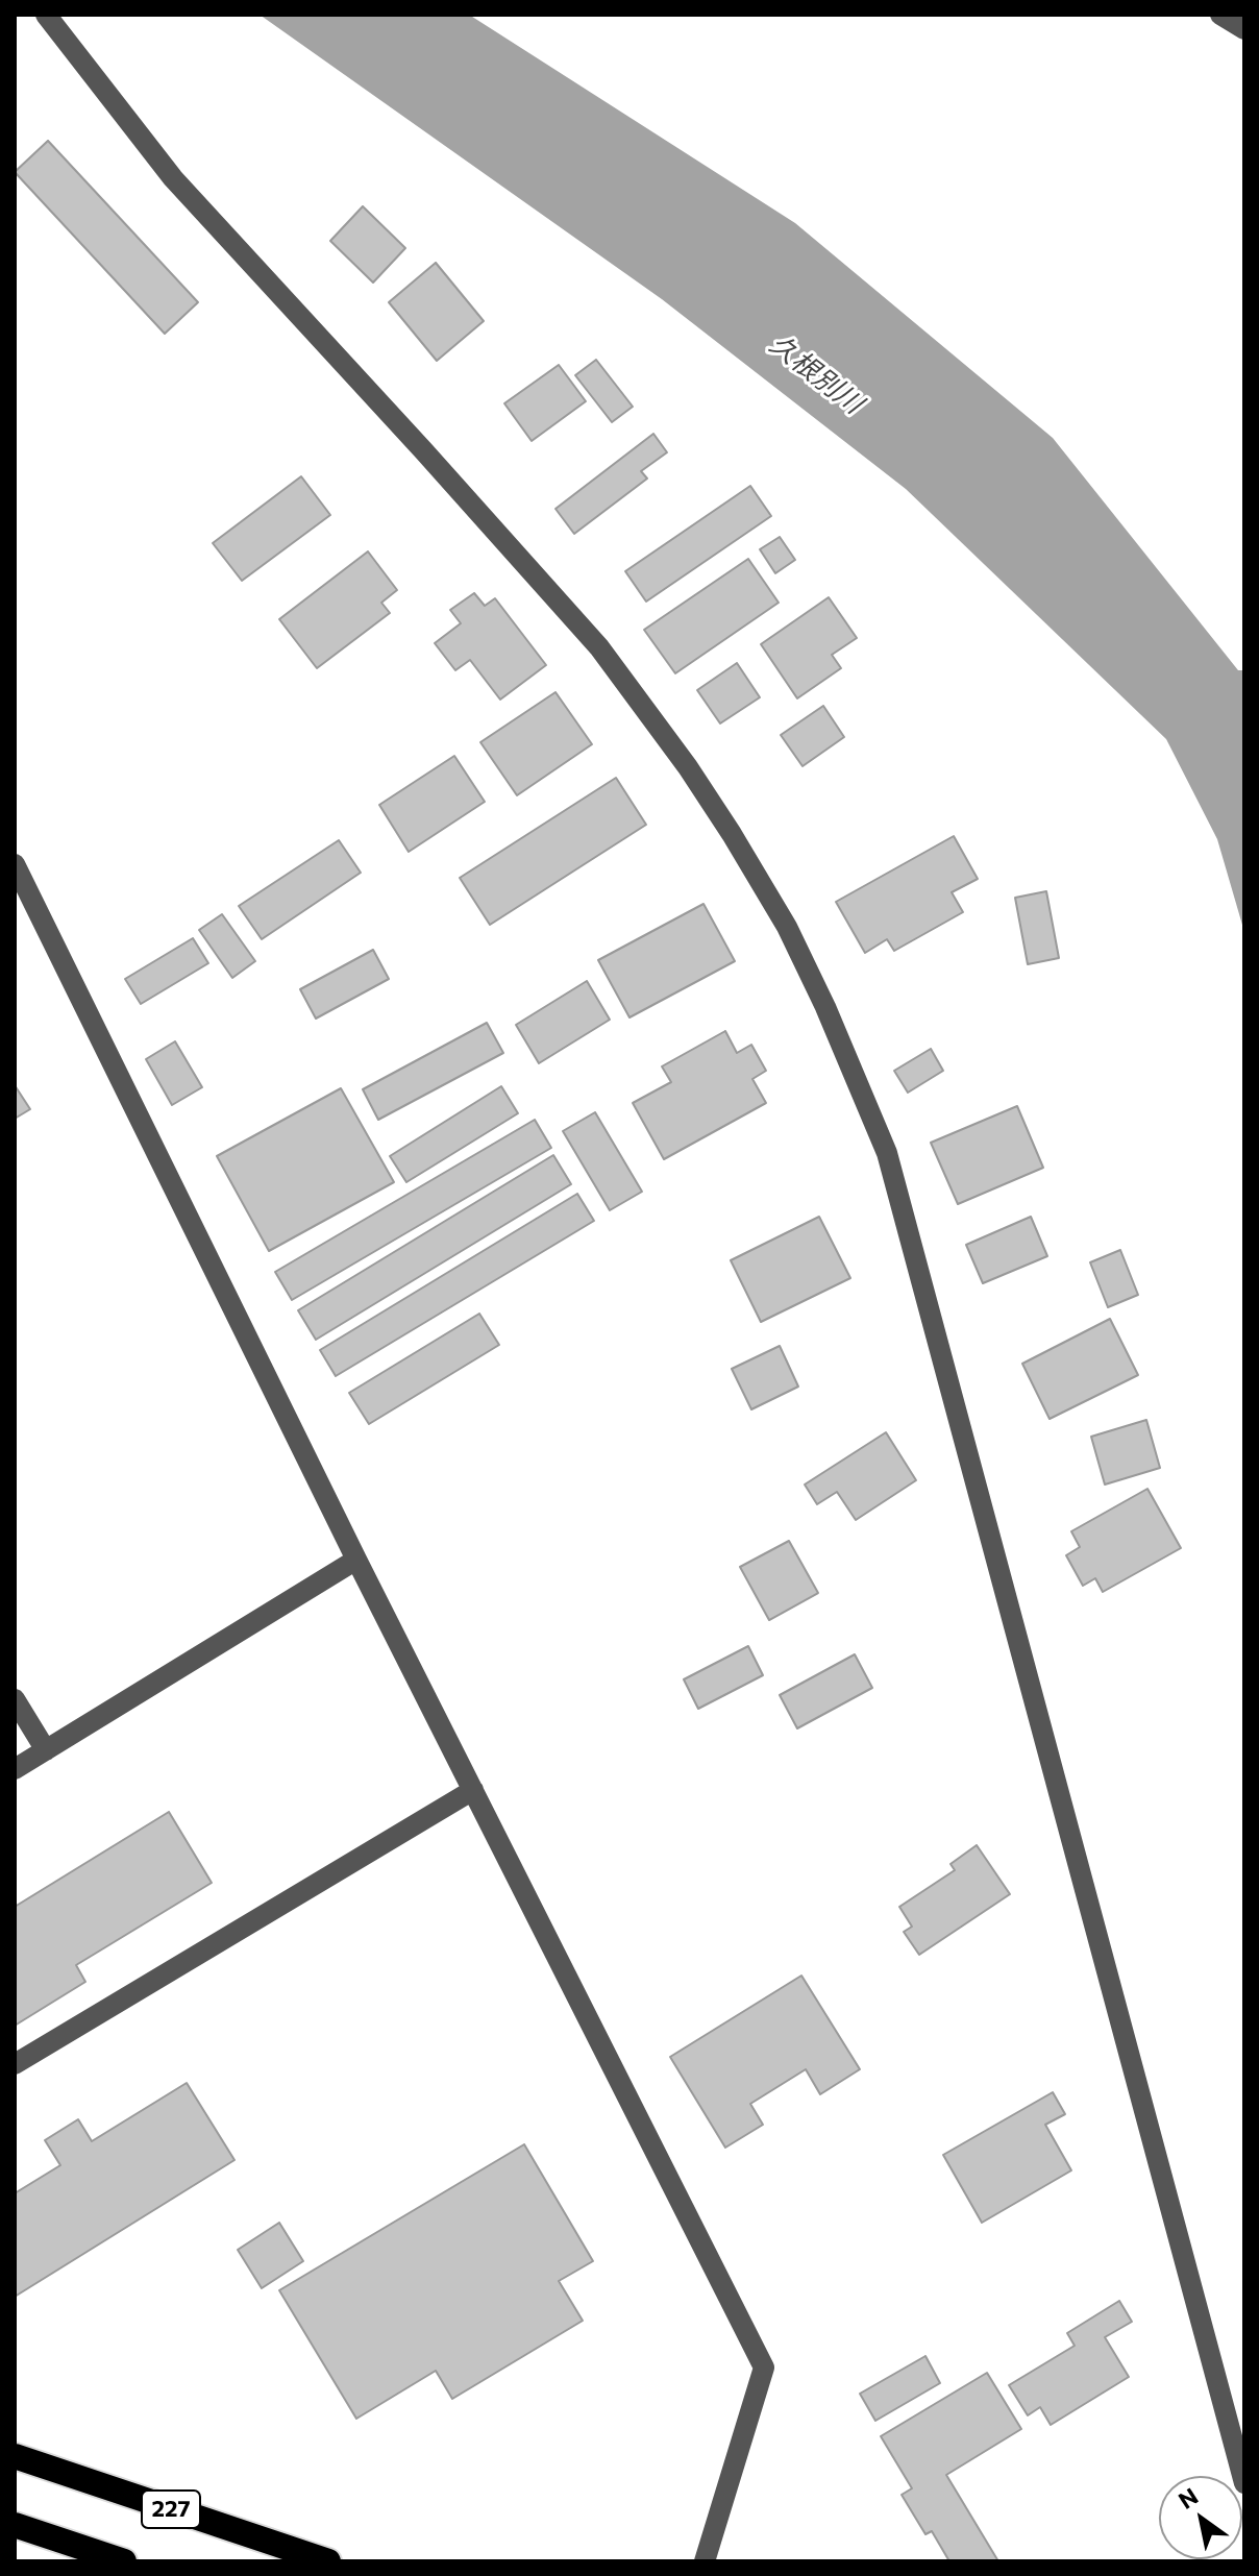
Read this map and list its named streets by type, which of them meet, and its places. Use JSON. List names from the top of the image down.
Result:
{
  "streets": {
    "highway": ["227"]
  },
  "water": ["久根別川"],
  "north": "top left"
}
